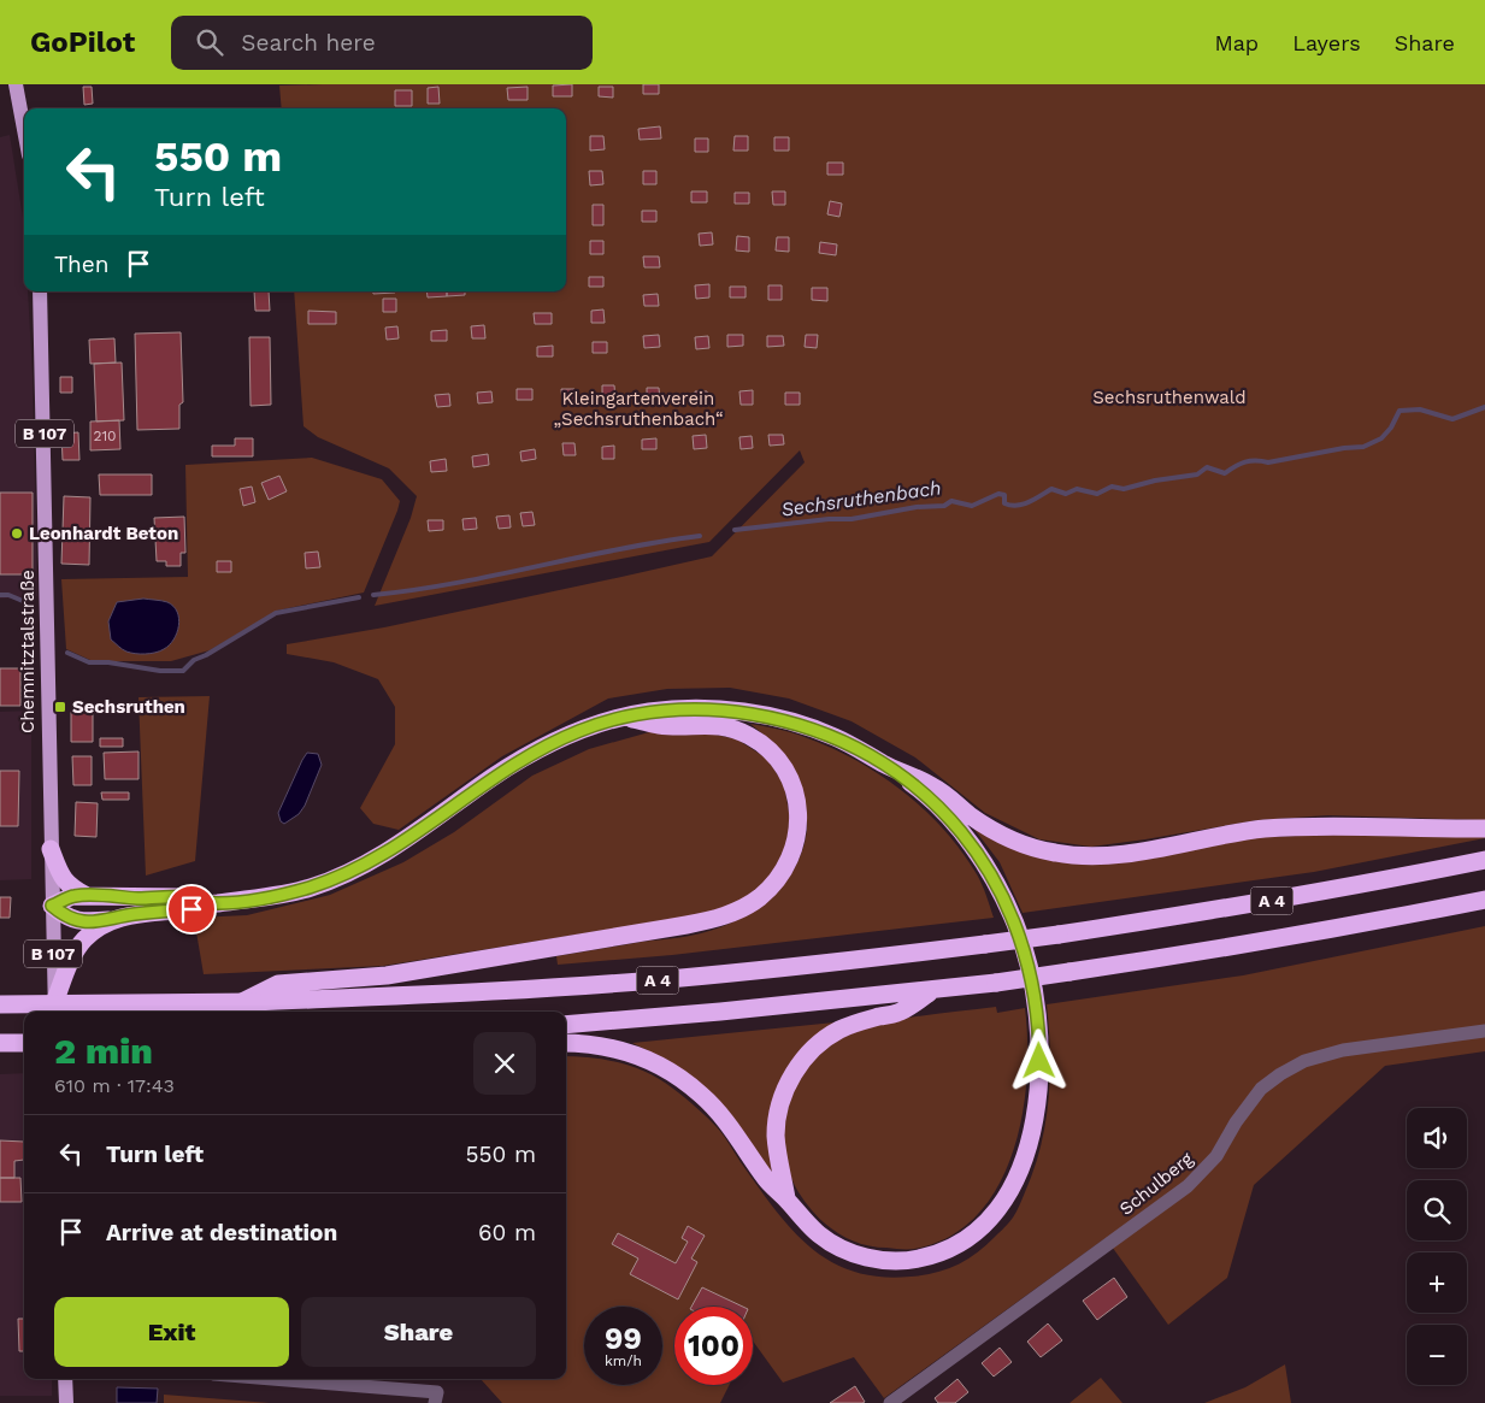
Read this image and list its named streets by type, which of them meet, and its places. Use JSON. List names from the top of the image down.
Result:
{
  "streets": {
    "highway": ["A 4"],
    "main road": ["B 107", "Chemnitztalstraße"],
    "street": ["Schulberg"]
  },
  "water": ["Sechsruthenbach"],
  "parks": ["Sechsruthenwald", "Kleingartenverein „Sechsruthenbach“"],
  "places": {
    "other": ["Leonhardt Beton"],
    "transit": ["Sechsruthen"]
  },
  "house_numbers": ["210"],
  "page": {
    "header": "GoPilot",
    "search": "Search here",
    "nav": ["Map", "Layers", "Share"],
    "turn": ["550 m", "Turn left"],
    "then": "Then",
    "heading": ["2 min", "610 m · 17:43"],
    "map_buttons": ["+", "−"],
    "list": [
      {
        "name": "Turn left",
        "value": "550 m"
      },
      {
        "name": "Arrive at destination",
        "value": "60 m"
      }
    ],
    "buttons": ["Exit", "Share"],
    "speed": "99 km/h",
    "limit": "100"
  }
}
